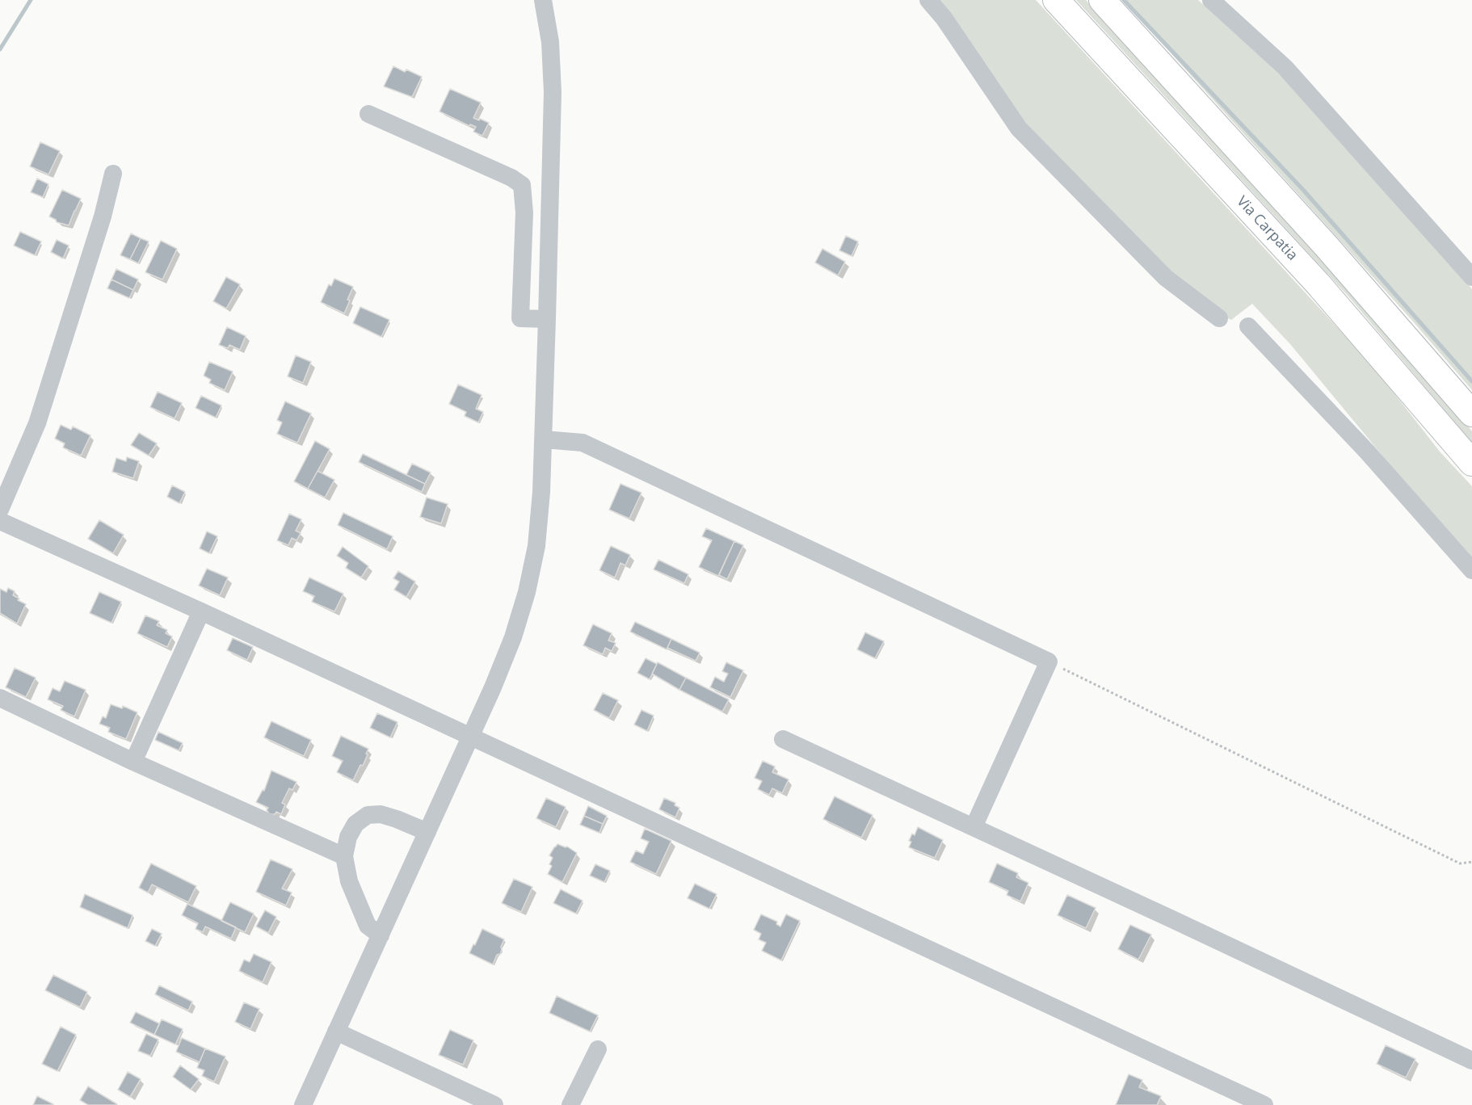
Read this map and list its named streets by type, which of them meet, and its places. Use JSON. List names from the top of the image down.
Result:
{
  "streets": {
    "highway": ["Via Carpatia"]
  }
}
